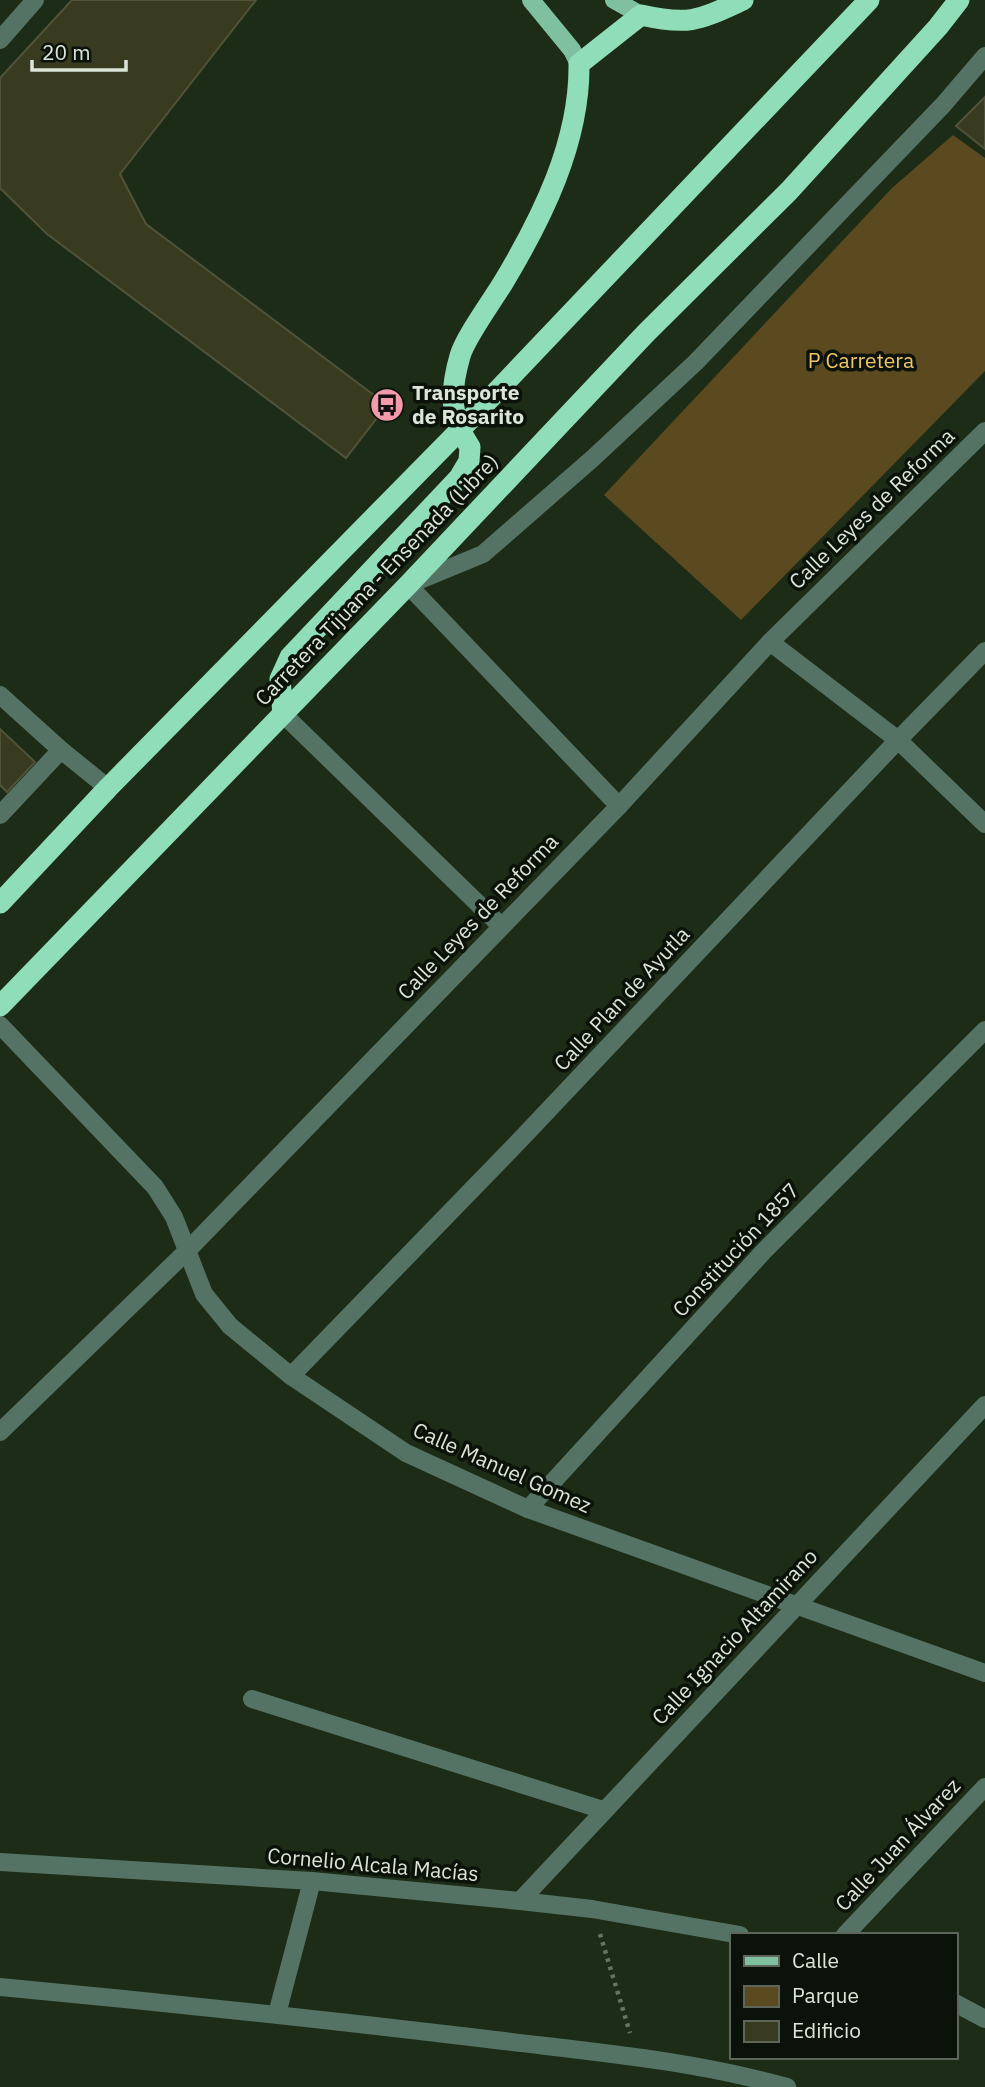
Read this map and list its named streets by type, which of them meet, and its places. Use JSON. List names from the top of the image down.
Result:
{
  "streets": {
    "highway": ["Carretera Tijuana - Ensenada (Libre)"],
    "street": [
      "Calle Leyes de Reforma",
      "Calle Plan de Ayutla",
      "Constitución 1857",
      "Calle Manuel Gomez",
      "Calle Ignacio Altamirano",
      "Calle Juan Álvarez",
      "Cornelio Alcala Macías"
    ]
  },
  "crossings": [
    ["Calle Leyes de Reforma", "Calle Manuel Gomez"],
    ["Calle Plan de Ayutla", "Calle Manuel Gomez"],
    ["Constitución 1857", "Calle Manuel Gomez"],
    ["Calle Manuel Gomez", "Calle Ignacio Altamirano"],
    ["Calle Ignacio Altamirano", "Cornelio Alcala Macías"]
  ],
  "parks": ["P Carretera"],
  "places": {
    "bus stop": ["Transporte de Rosarito"]
  },
  "legend": ["Calle", "Parque", "Edificio"],
  "scale_bar": "20 m"
}
